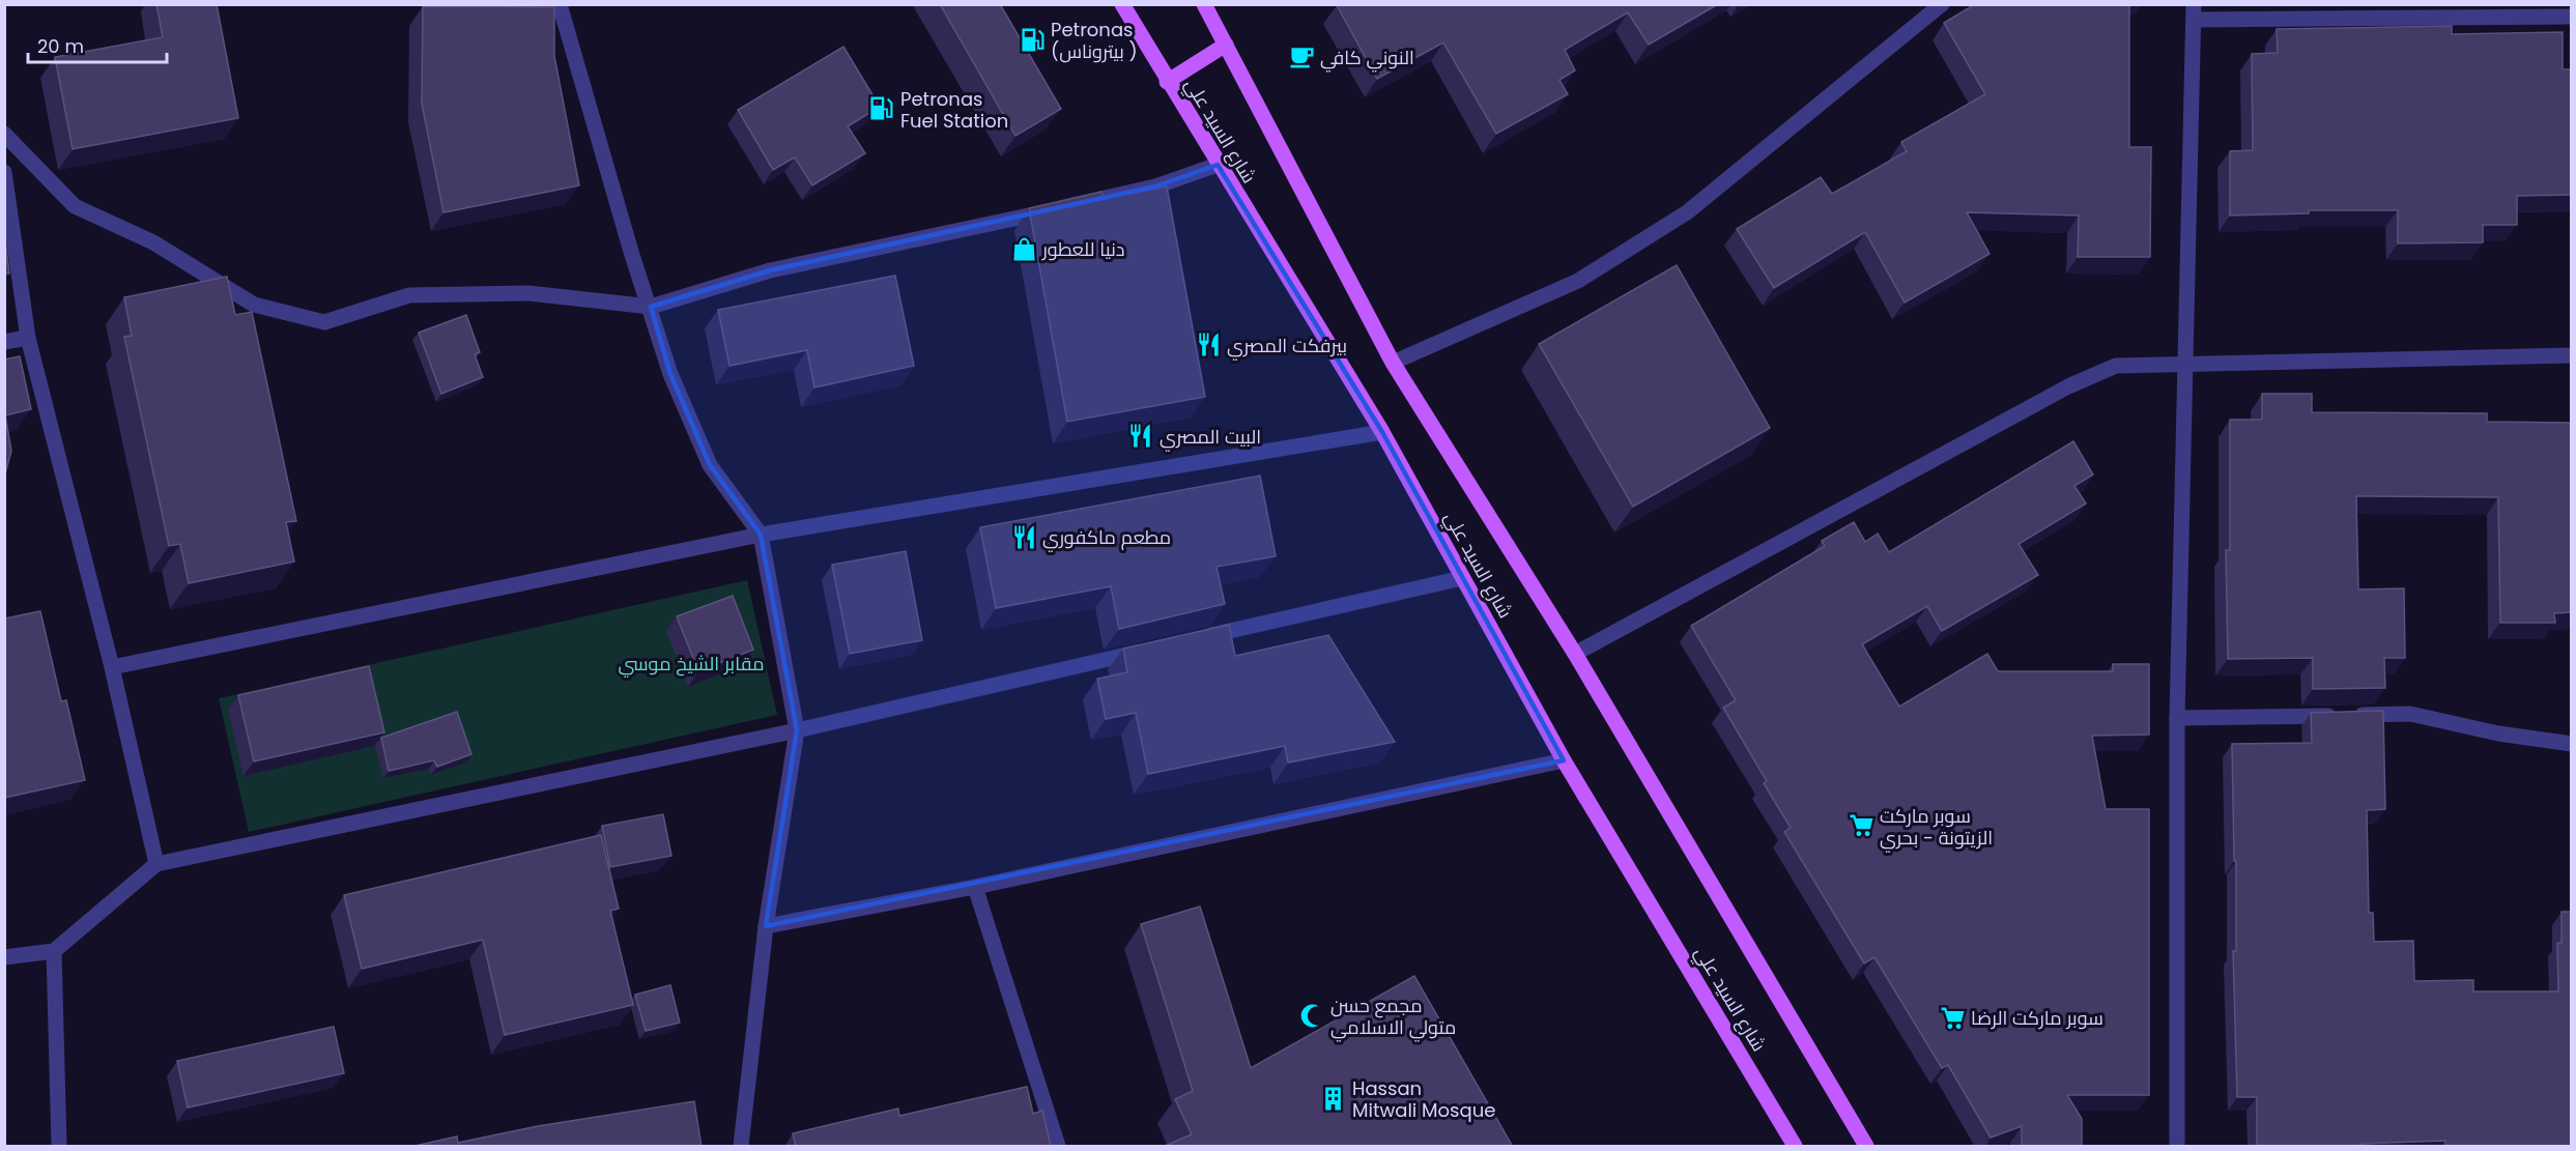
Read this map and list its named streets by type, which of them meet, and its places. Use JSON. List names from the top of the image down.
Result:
{
  "streets": {
    "main road": ["شارع السيد علي"]
  },
  "parks": ["مقابر الشيخ موسي"],
  "places": {
    "fuel station": ["Petronas (بيتروناس )", "Petronas Fuel Station"],
    "cafe": ["النوني كافي"],
    "shop": ["دنيا للعطور"],
    "restaurant": ["بيرفكت المصري", "البيت المصري", "مطعم ماكفوري"],
    "supermarket": ["سوبر ماركت الزيتونة - بحري", "سوبر ماركت الرضا"],
    "mosque": ["مجمع حسن متولي الاسلامي"],
    "building": ["Hassan Mitwali Mosque"]
  },
  "scale_bar": "20 m"
}
